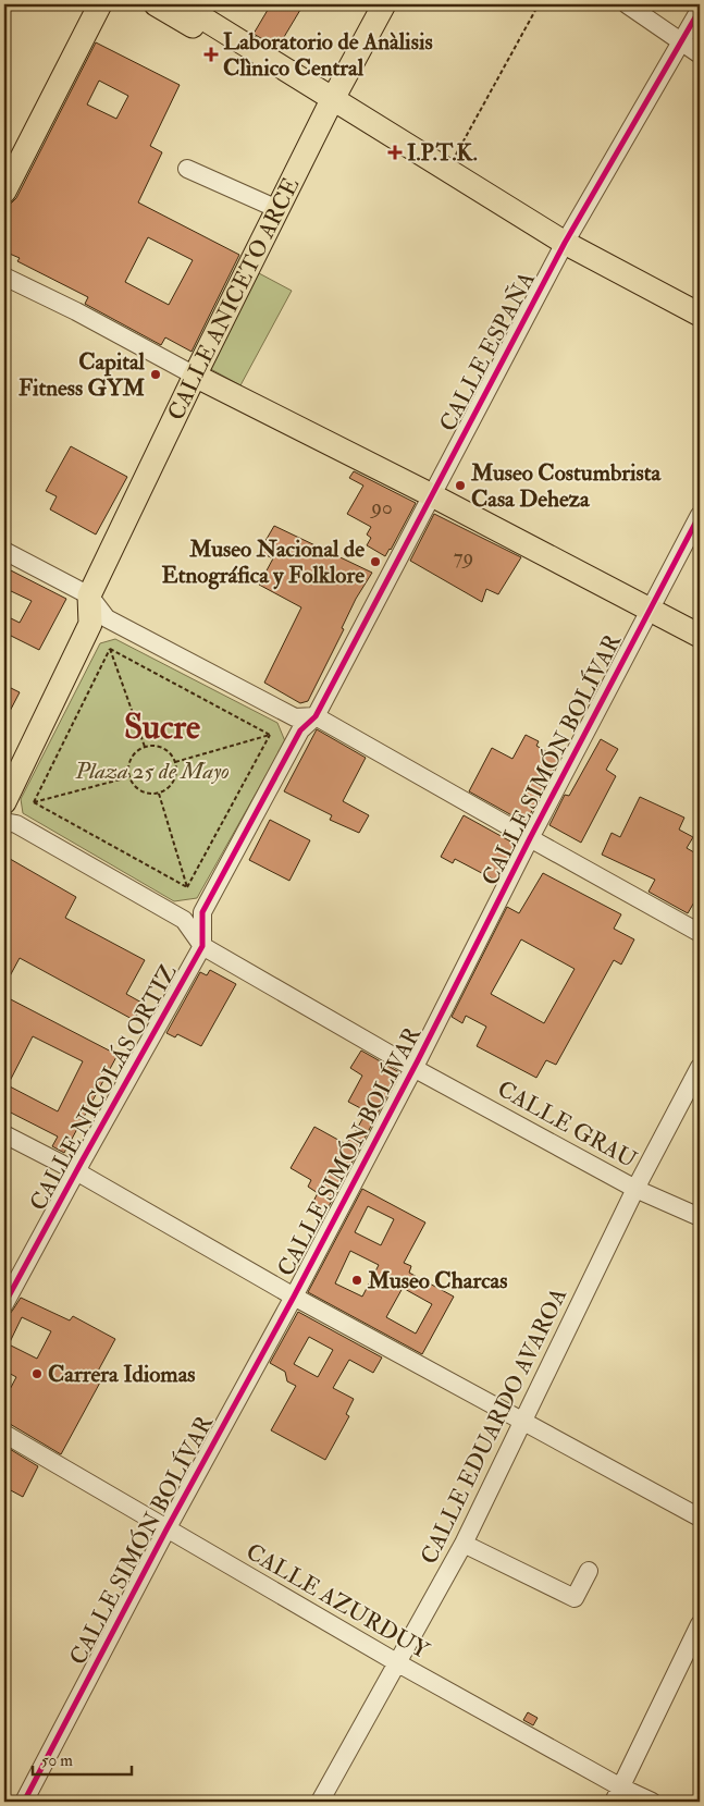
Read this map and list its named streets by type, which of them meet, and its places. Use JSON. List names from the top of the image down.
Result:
{
  "streets": {
    "main road": ["CALLE ANICETO ARCE"],
    "street": [
      "CALLE ESPAÑA",
      "CALLE SIMÓN BOLÍVAR",
      "CALLE NICOLÁS ORTIZ",
      "CALLE GRAU",
      "CALLE EDUARDO AVAROA",
      "CALLE AZURDUY"
    ]
  },
  "crossings": [
    ["CALLE SIMÓN BOLÍVAR", "CALLE GRAU"],
    ["CALLE SIMÓN BOLÍVAR", "CALLE AZURDUY"],
    ["CALLE NICOLÁS ORTIZ", "CALLE GRAU"],
    ["CALLE GRAU", "CALLE EDUARDO AVAROA"],
    ["CALLE EDUARDO AVAROA", "CALLE AZURDUY"]
  ],
  "districts": ["Sucre"],
  "parks": ["Plaza 25 de Mayo"],
  "places": {
    "health": ["Laboratorio de Anàlisis Clìnico Central", "I.P.T.K."],
    "other": [
      "Capital Fitness GYM",
      "Museo Costumbrista Casa Deheza",
      "Museo Nacional de Etnográfica y Folklore",
      "Museo Charcas",
      "Carrera Idiomas"
    ]
  },
  "house_numbers": ["90", "79"],
  "scale_bar": "50 m"
}
